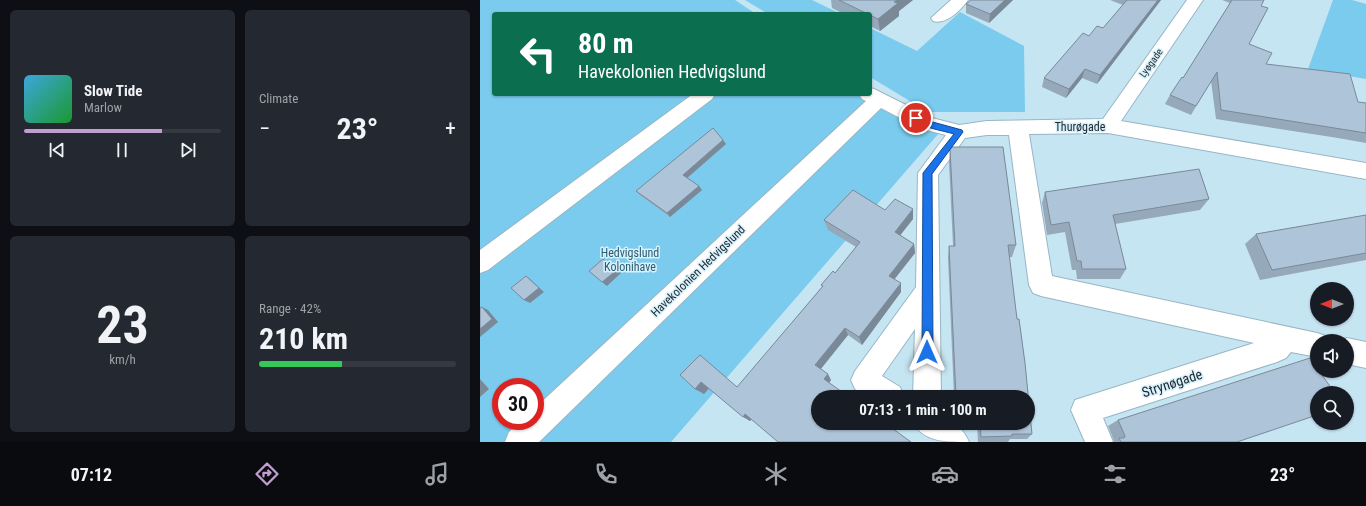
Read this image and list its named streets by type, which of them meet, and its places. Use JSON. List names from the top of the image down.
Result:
{
  "streets": {
    "street": [
      "Lyøgade",
      "Thurøgade",
      "Havekolonien Hedvigslund",
      "Strynøgade"
    ]
  },
  "crossings": [
    ["Lyøgade", "Thurøgade"],
    ["Thurøgade", "Havekolonien Hedvigslund"]
  ],
  "parks": ["Hedvigslund Kolonihave"],
  "north": "left",
  "page": {
    "tile": [
      "Climate",
      ["23", "km/h"],
      ["Range · 42%", "210 km"]
    ],
    "turn": ["80 m", "Havekolonien Hedvigslund"],
    "song": ["Slow Tide", "Marlow"],
    "heat": ["−", "23°", "+"],
    "limit": "30",
    "trip": "07:13 · 1 min · 100 m",
    "tabs": ["07:12", "23°"]
  }
}
